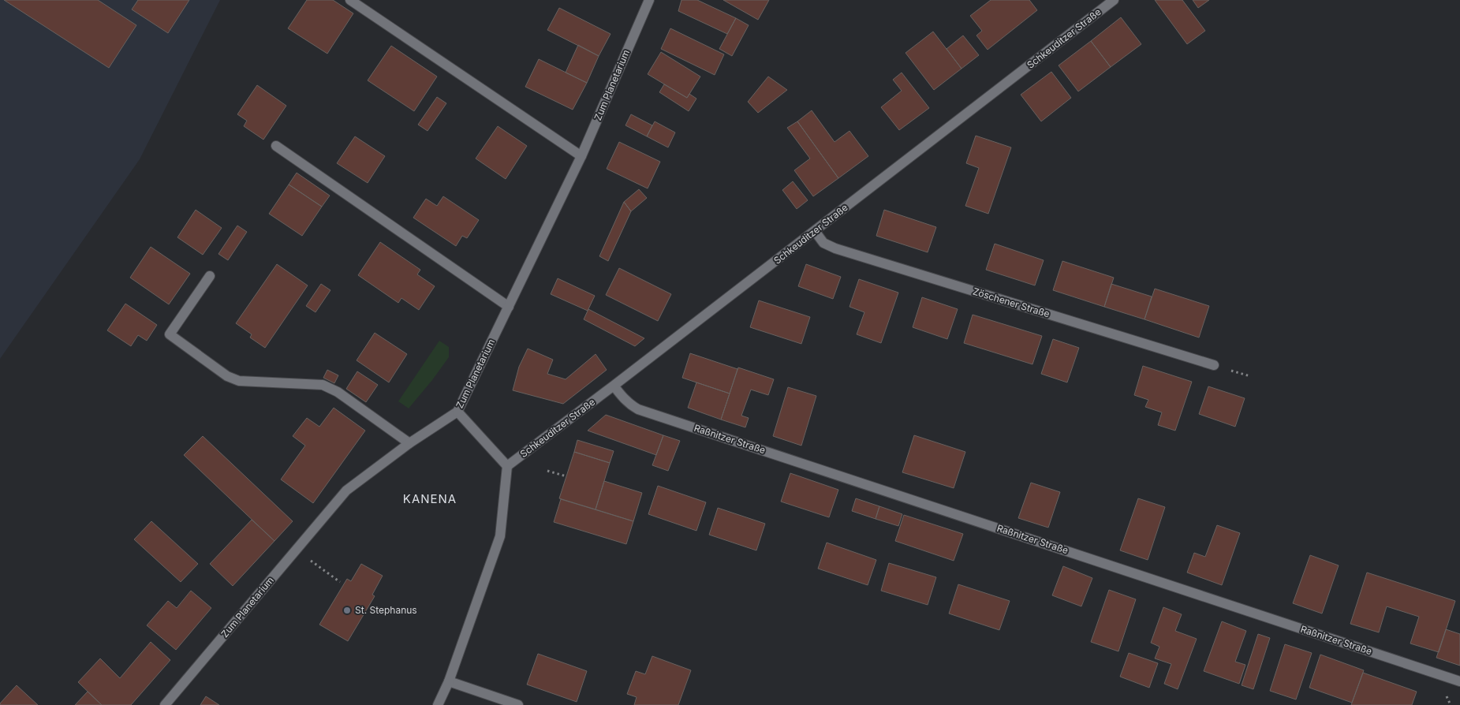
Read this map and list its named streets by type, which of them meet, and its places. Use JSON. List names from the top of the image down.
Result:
{
  "streets": {
    "street": [
      "Schkeuditzer Straße",
      "Zum Planetarium",
      "Zöschener Straße",
      "Raßnitzer Straße"
    ]
  },
  "crossings": [
    ["Schkeuditzer Straße", "Zöschener Straße"],
    ["Schkeuditzer Straße", "Raßnitzer Straße"]
  ],
  "districts": ["KANENA"],
  "places": ["St. Stephanus"]
}
